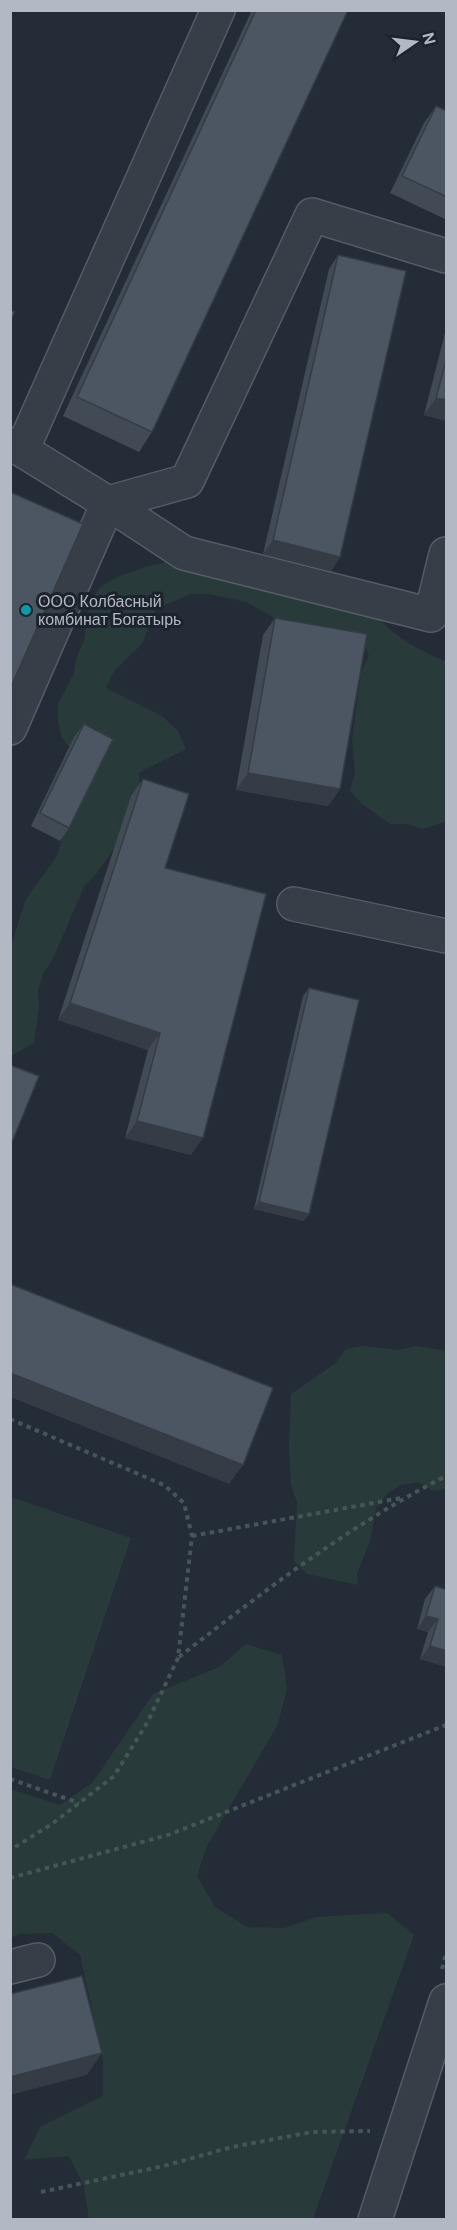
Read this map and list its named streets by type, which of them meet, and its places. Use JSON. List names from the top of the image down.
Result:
{
  "places": ["ООО Колбасный комбинат Богатырь"],
  "north": "right"
}
